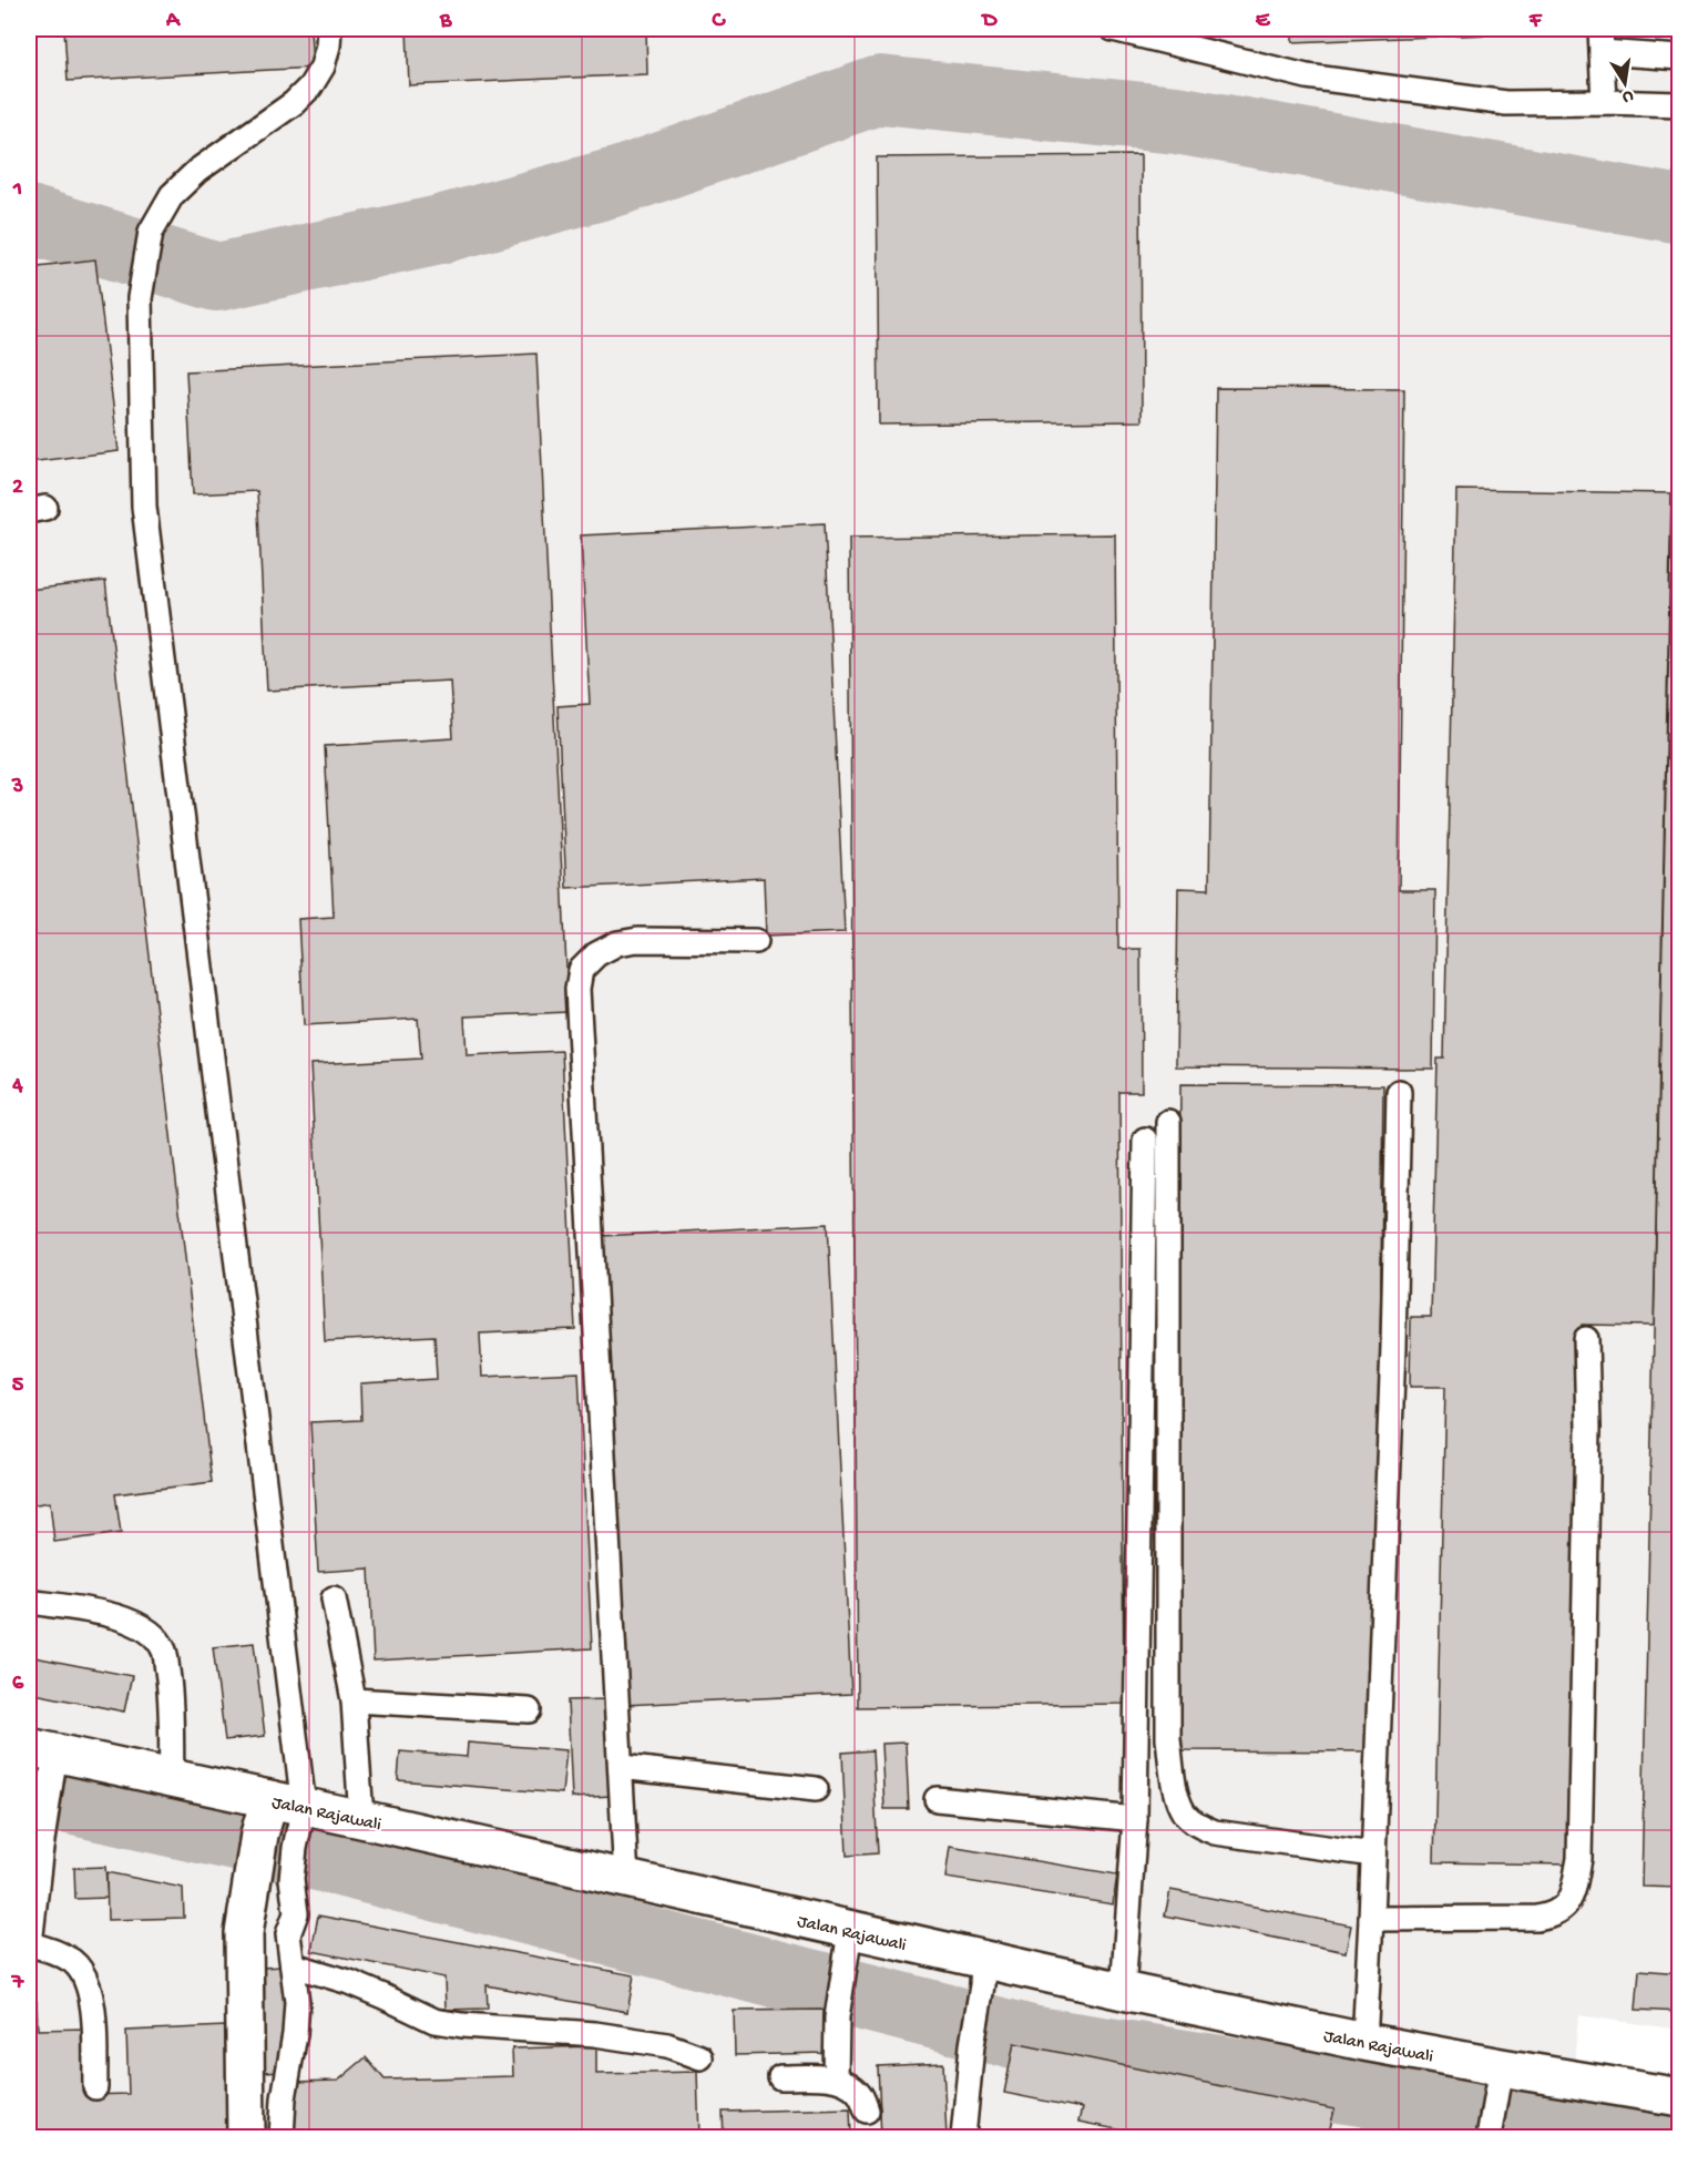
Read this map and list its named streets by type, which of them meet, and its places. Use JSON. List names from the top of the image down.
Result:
{
  "streets": {
    "street": ["Jalan Rajawali"]
  },
  "north": "bottom",
  "grid": {
    "columns": [
      "A",
      "B",
      "C",
      "D",
      "E",
      "F"
    ],
    "rows": [
      "1",
      "2",
      "3",
      "4",
      "5",
      "6",
      "7"
    ]
  }
}
